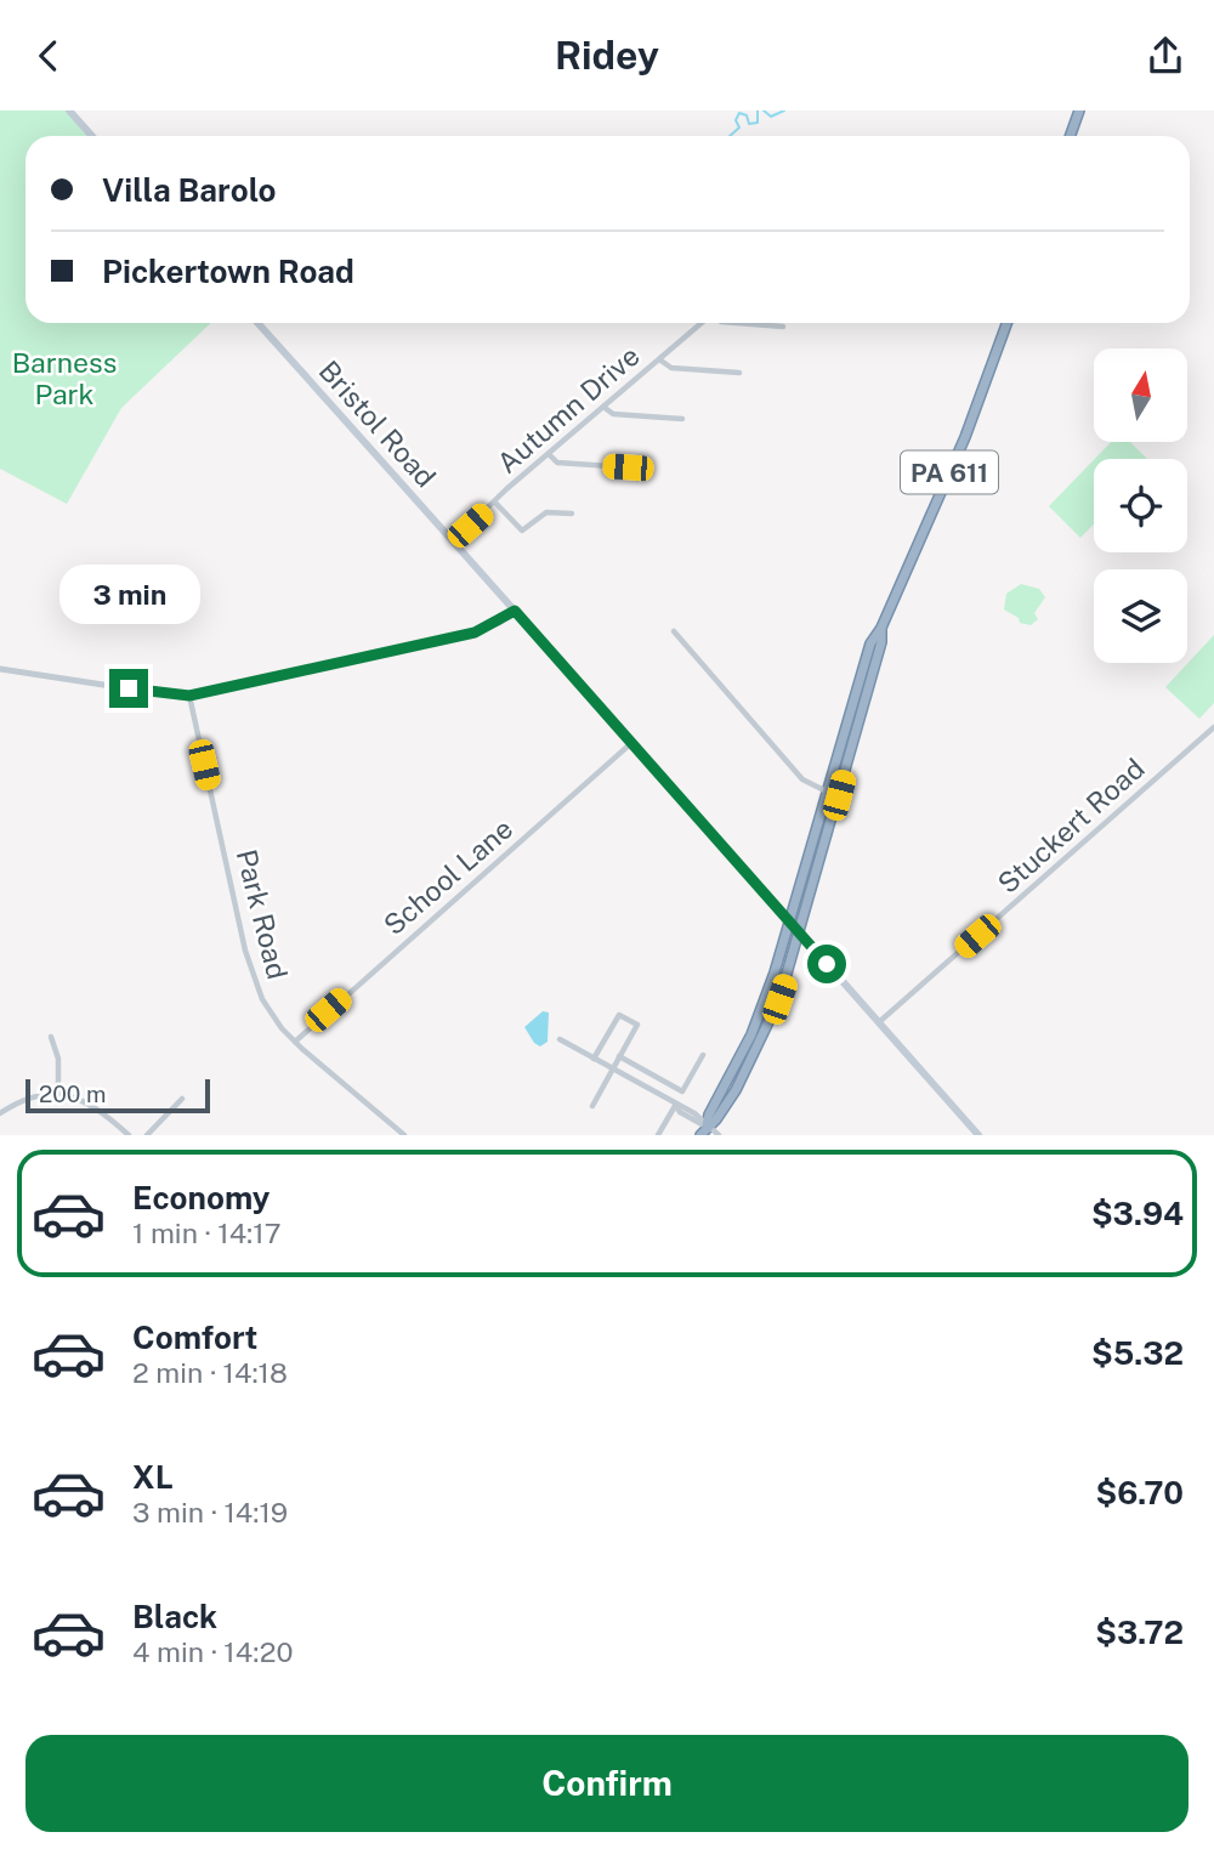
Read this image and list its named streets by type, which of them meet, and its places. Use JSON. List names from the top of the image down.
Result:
{
  "streets": {
    "highway": ["PA 611"],
    "main road": ["Bristol Road"],
    "street": [
      "Autumn Drive",
      "Stuckert Road",
      "School Lane",
      "Park Road"
    ]
  },
  "crossings": [
    ["Autumn Drive", "Bristol Road"],
    ["Bristol Road", "PA 611"],
    ["Bristol Road", "Stuckert Road"],
    ["Bristol Road", "School Lane"],
    ["School Lane", "Park Road"]
  ],
  "parks": ["Barness Park"],
  "scale_bar": "200 m",
  "north": "top",
  "page": {
    "header": "Ridey",
    "banner": ["Villa Barolo", "Pickertown Road"],
    "bubble": "3 min",
    "scale": "200 m",
    "list": [
      {
        "name": "Economy",
        "note": "1 min · 14:17",
        "value": "$3.94"
      },
      {
        "name": "Comfort",
        "note": "2 min · 14:18",
        "value": "$5.32"
      },
      {
        "name": "XL",
        "note": "3 min · 14:19",
        "value": "$6.70"
      },
      {
        "name": "Black",
        "note": "4 min · 14:20",
        "value": "$3.72"
      }
    ],
    "buttons": "Confirm"
  }
}
